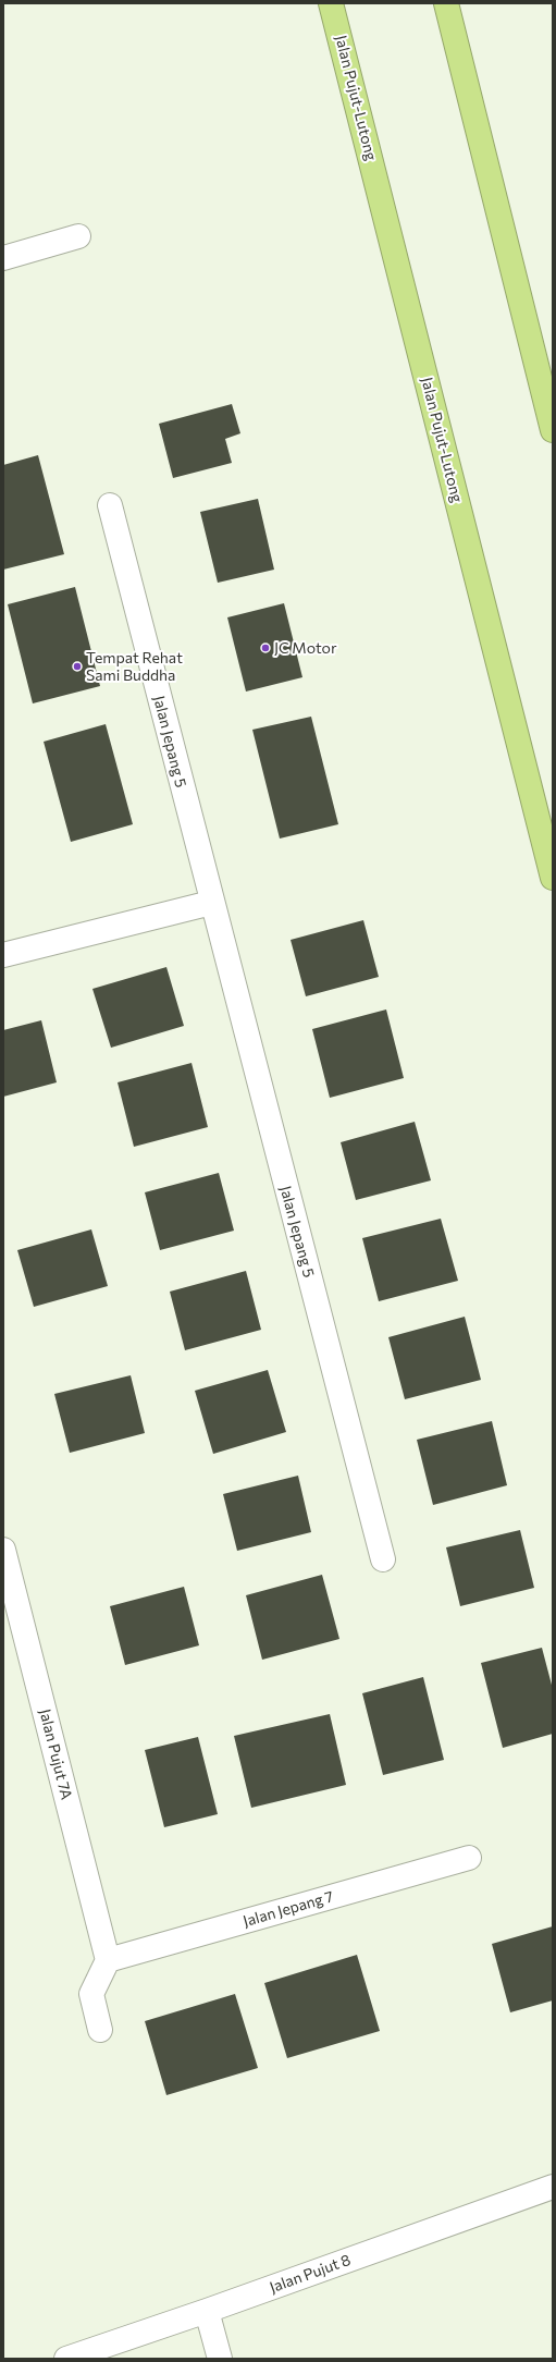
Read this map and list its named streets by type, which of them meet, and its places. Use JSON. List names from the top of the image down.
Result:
{
  "streets": {
    "highway": ["Jalan Pujut-Lutong"],
    "street": [
      "Jalan Jepang 5",
      "Jalan Pujut 7A",
      "Jalan Jepang 7",
      "Jalan Pujut 8"
    ]
  },
  "crossings": [
    ["Jalan Pujut 7A", "Jalan Jepang 7"]
  ],
  "places": ["JC Motor", "Tempat Rehat Sami Buddha"]
}
